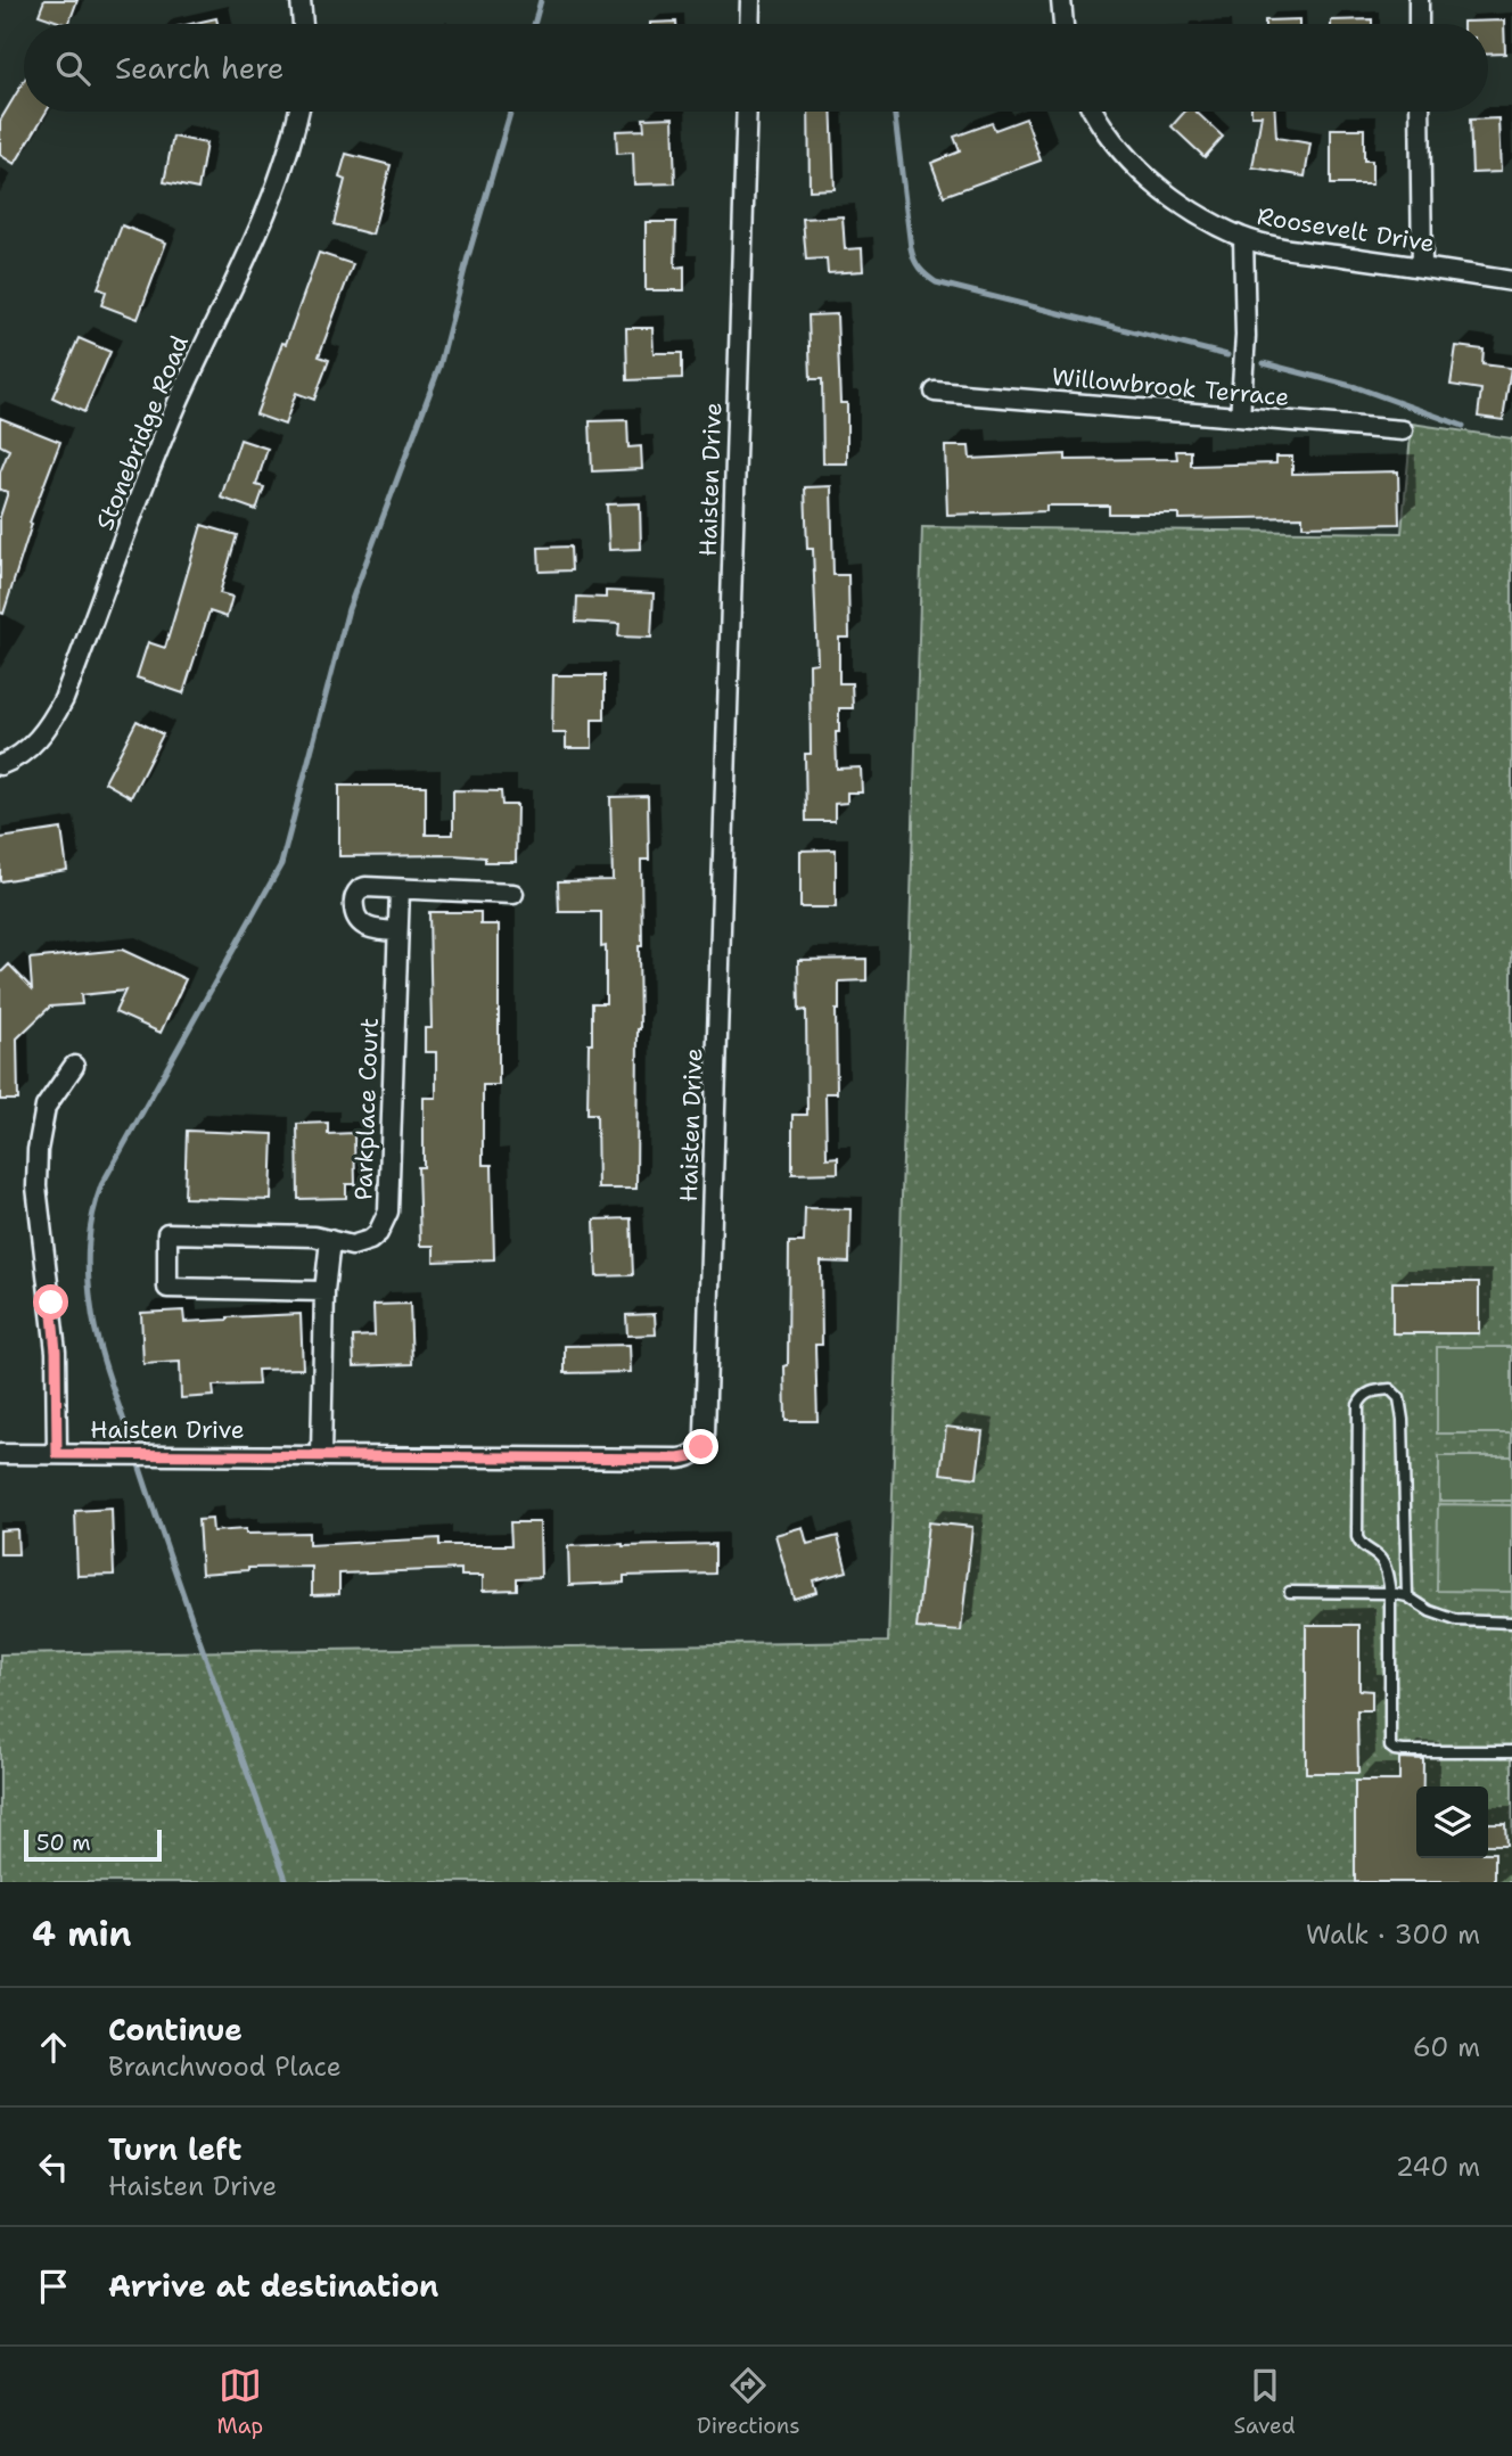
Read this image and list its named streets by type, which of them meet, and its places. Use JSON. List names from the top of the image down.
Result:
{
  "streets": {
    "street": [
      "Roosevelt Drive",
      "Willowbrook Terrace",
      "Stonebridge Road",
      "Haisten Drive",
      "Parkplace Court"
    ]
  },
  "scale_bar": "50 m",
  "page": {
    "search": "Search here",
    "scale": "50 m",
    "heading": ["4 min", "Walk · 300 m"],
    "list": [
      ["Continue", "Branchwood Place", "60 m"],
      ["Turn left", "Haisten Drive", "240 m"],
      "Arrive at destination"
    ],
    "nav": ["Map", "Directions", "Saved"]
  }
}
